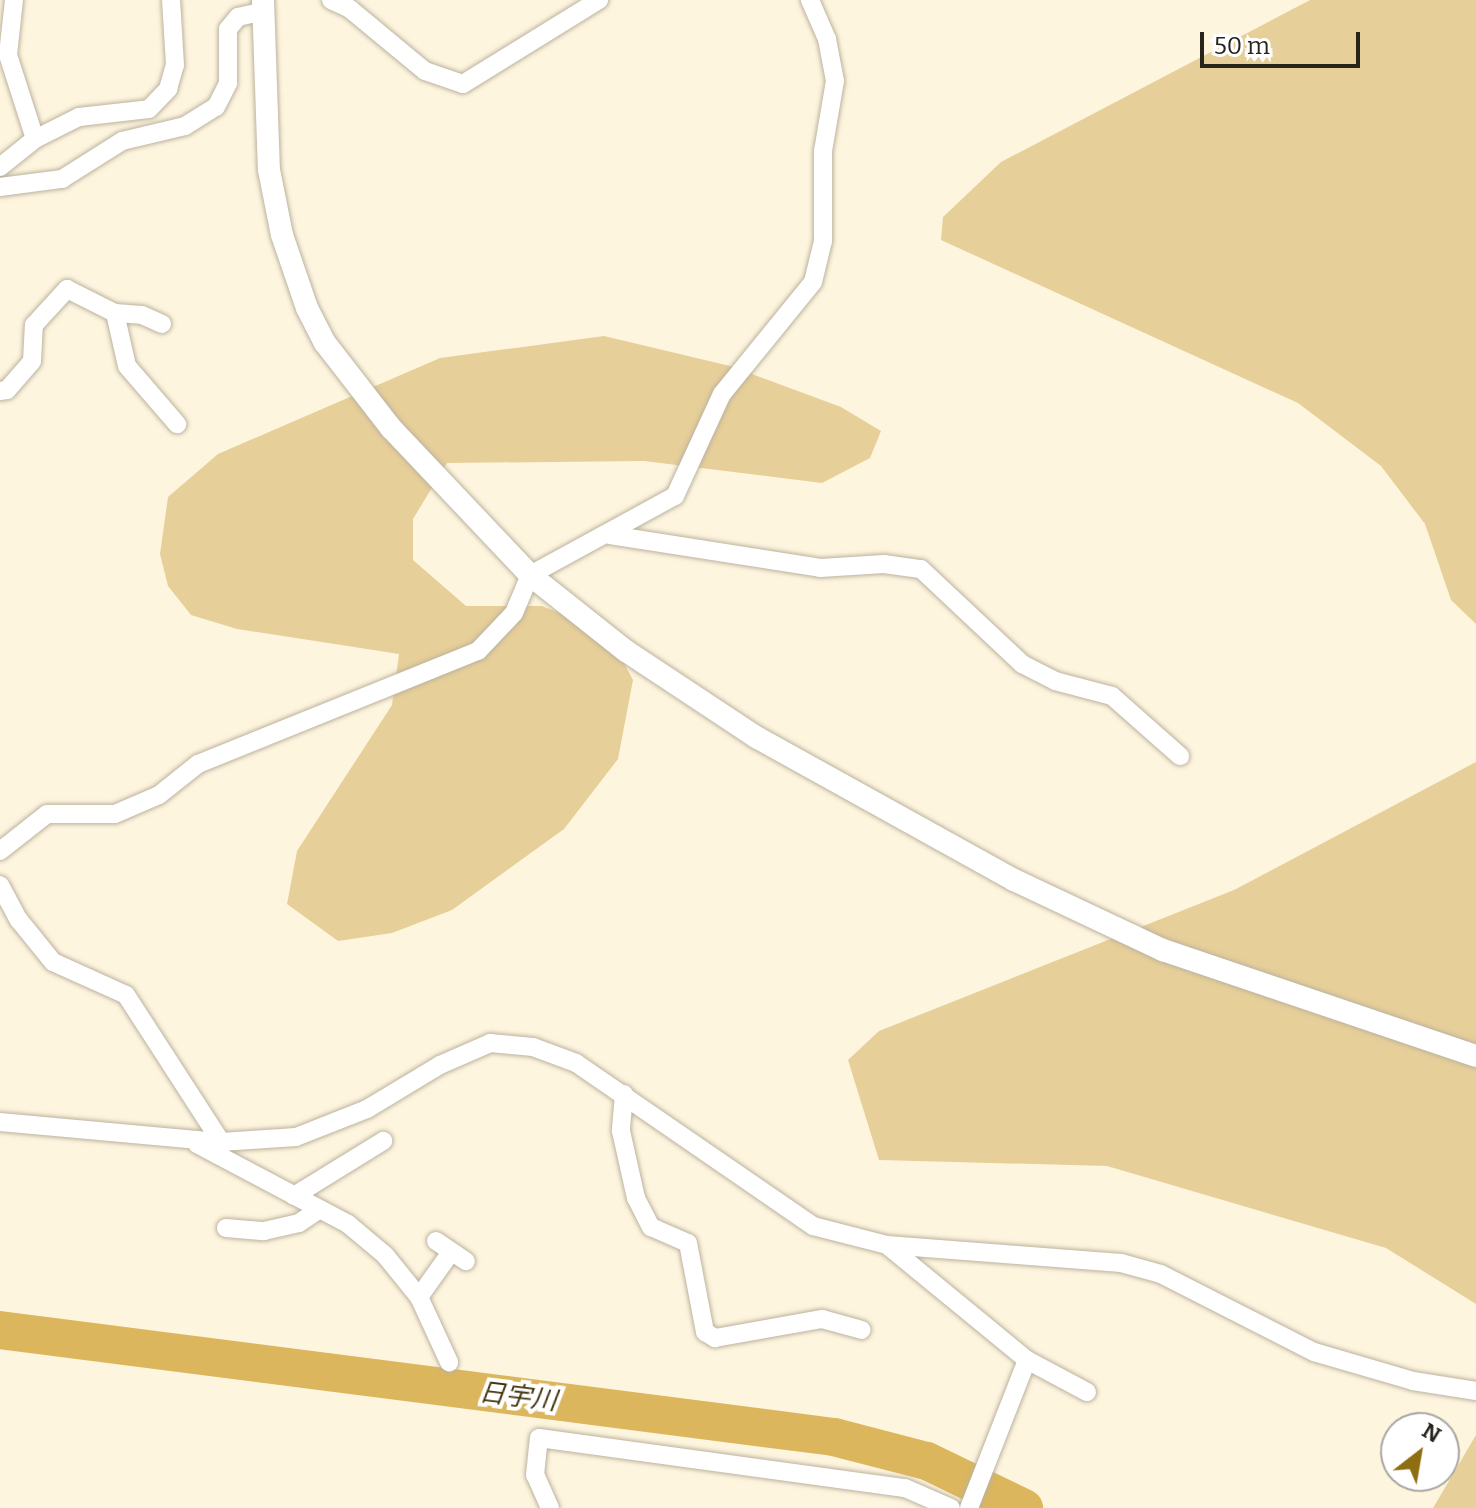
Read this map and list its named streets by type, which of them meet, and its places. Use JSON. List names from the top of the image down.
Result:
{
  "water": ["日宇川"],
  "scale_bar": "50 m",
  "north": "top right"
}
